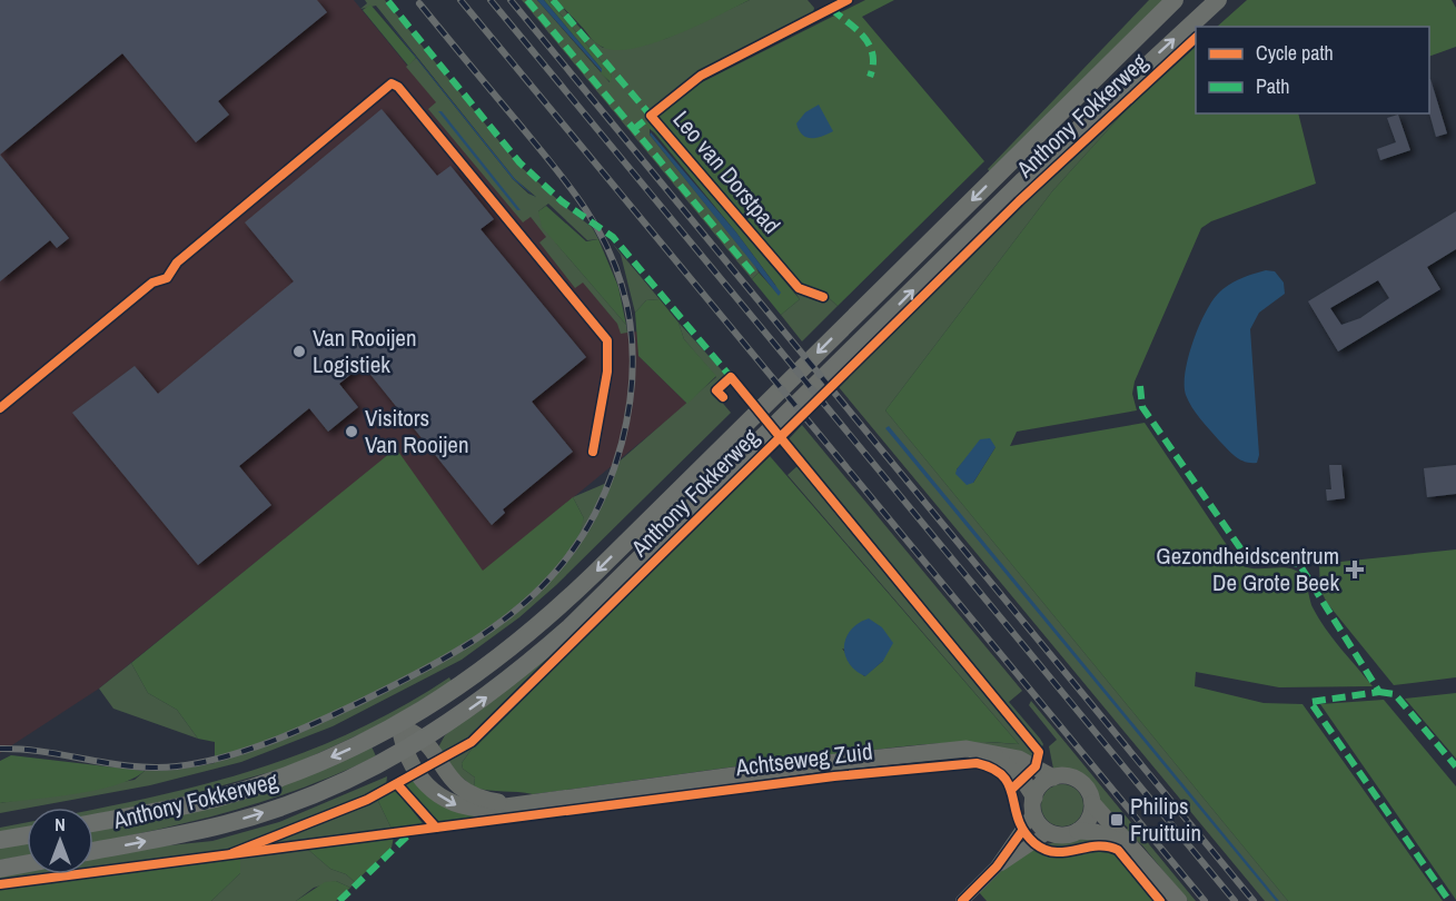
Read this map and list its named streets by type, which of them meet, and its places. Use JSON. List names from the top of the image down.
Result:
{
  "streets": {
    "main road": ["Anthony Fokkerweg"],
    "street": ["Achtseweg Zuid"],
    "cycle path": ["Leo van Dorstpad"]
  },
  "crossings": [
    ["Anthony Fokkerweg", "Achtseweg Zuid"]
  ],
  "places": {
    "other": ["Van Rooijen Logistiek", "Visitors Van Rooijen"],
    "health": ["Gezondheidscentrum De Grote Beek"],
    "transit": ["Philips Fruittuin"]
  },
  "legend": ["Cycle path", "Path"],
  "north": "top"
}
